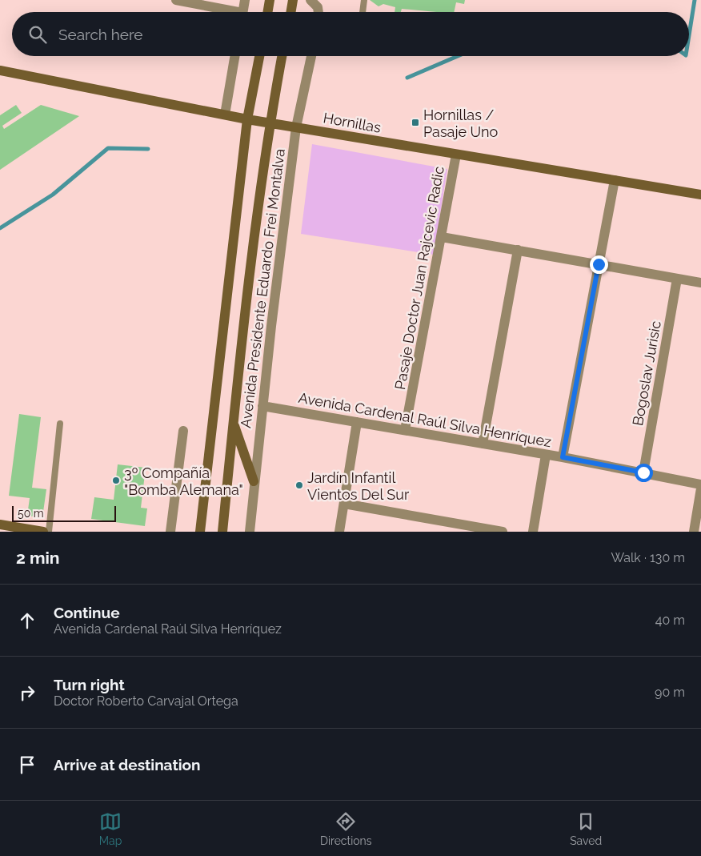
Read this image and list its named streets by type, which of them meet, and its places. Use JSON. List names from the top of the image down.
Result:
{
  "streets": {
    "main road": ["Hornillas", "Avenida Presidente Eduardo Frei Montalva"],
    "street": ["Pasaje Doctor Juan Rajcevic Radic", "Bogoslav Jurisic", "Avenida Cardenal Raúl Silva Henríquez"]
  },
  "crossings": [
    ["Hornillas", "Pasaje Doctor Juan Rajcevic Radic"],
    ["Hornillas", "Avenida Presidente Eduardo Frei Montalva"],
    ["Pasaje Doctor Juan Rajcevic Radic", "Avenida Cardenal Raúl Silva Henríquez"],
    ["Avenida Presidente Eduardo Frei Montalva", "Avenida Cardenal Raúl Silva Henríquez"],
    ["Bogoslav Jurisic", "Avenida Cardenal Raúl Silva Henríquez"]
  ],
  "places": {
    "transit": ["Hornillas / Pasaje Uno"],
    "other": ["3º Compañía \"Bomba Alemana\"", "Jardín Infantil Vientos Del Sur"]
  },
  "scale_bar": "50 m",
  "page": {
    "search": "Search here",
    "scale": "50 m",
    "heading": ["2 min", "Walk · 130 m"],
    "list": [
      ["Continue", "Avenida Cardenal Raúl Silva Henríquez", "40 m"],
      ["Turn right", "Doctor Roberto Carvajal Ortega", "90 m"],
      "Arrive at destination"
    ],
    "nav": ["Map", "Directions", "Saved"]
  }
}
